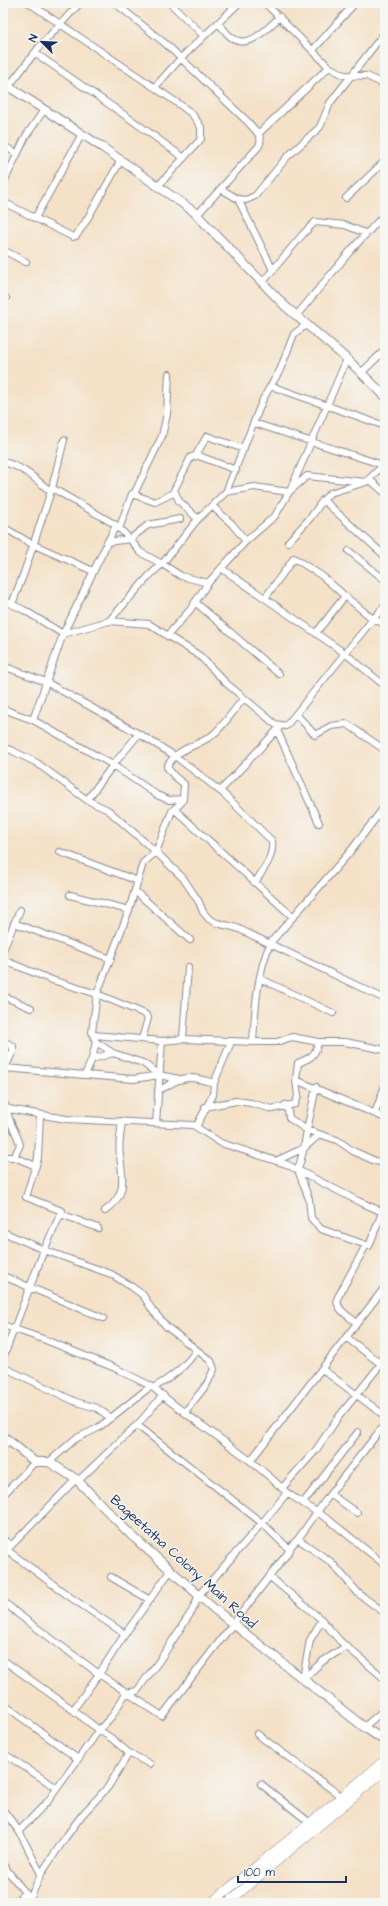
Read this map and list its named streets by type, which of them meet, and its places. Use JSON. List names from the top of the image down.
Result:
{
  "streets": {
    "street": ["Bageetatha Colony Main Road"]
  },
  "scale_bar": "100 m",
  "north": "top left"
}
